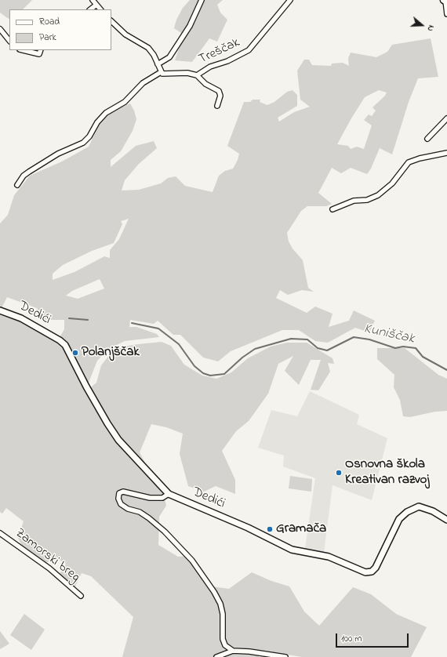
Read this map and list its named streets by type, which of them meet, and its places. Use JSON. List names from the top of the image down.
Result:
{
  "streets": {
    "street": ["Treščak", "Dedići", "Zamorski breg"]
  },
  "water": ["Kuniščak"],
  "places": ["Polanjščak", "Osnovna škola Kreativan razvoj", "Gramača"],
  "legend": ["Road", "Park"],
  "scale_bar": "100 m",
  "north": "right"
}
